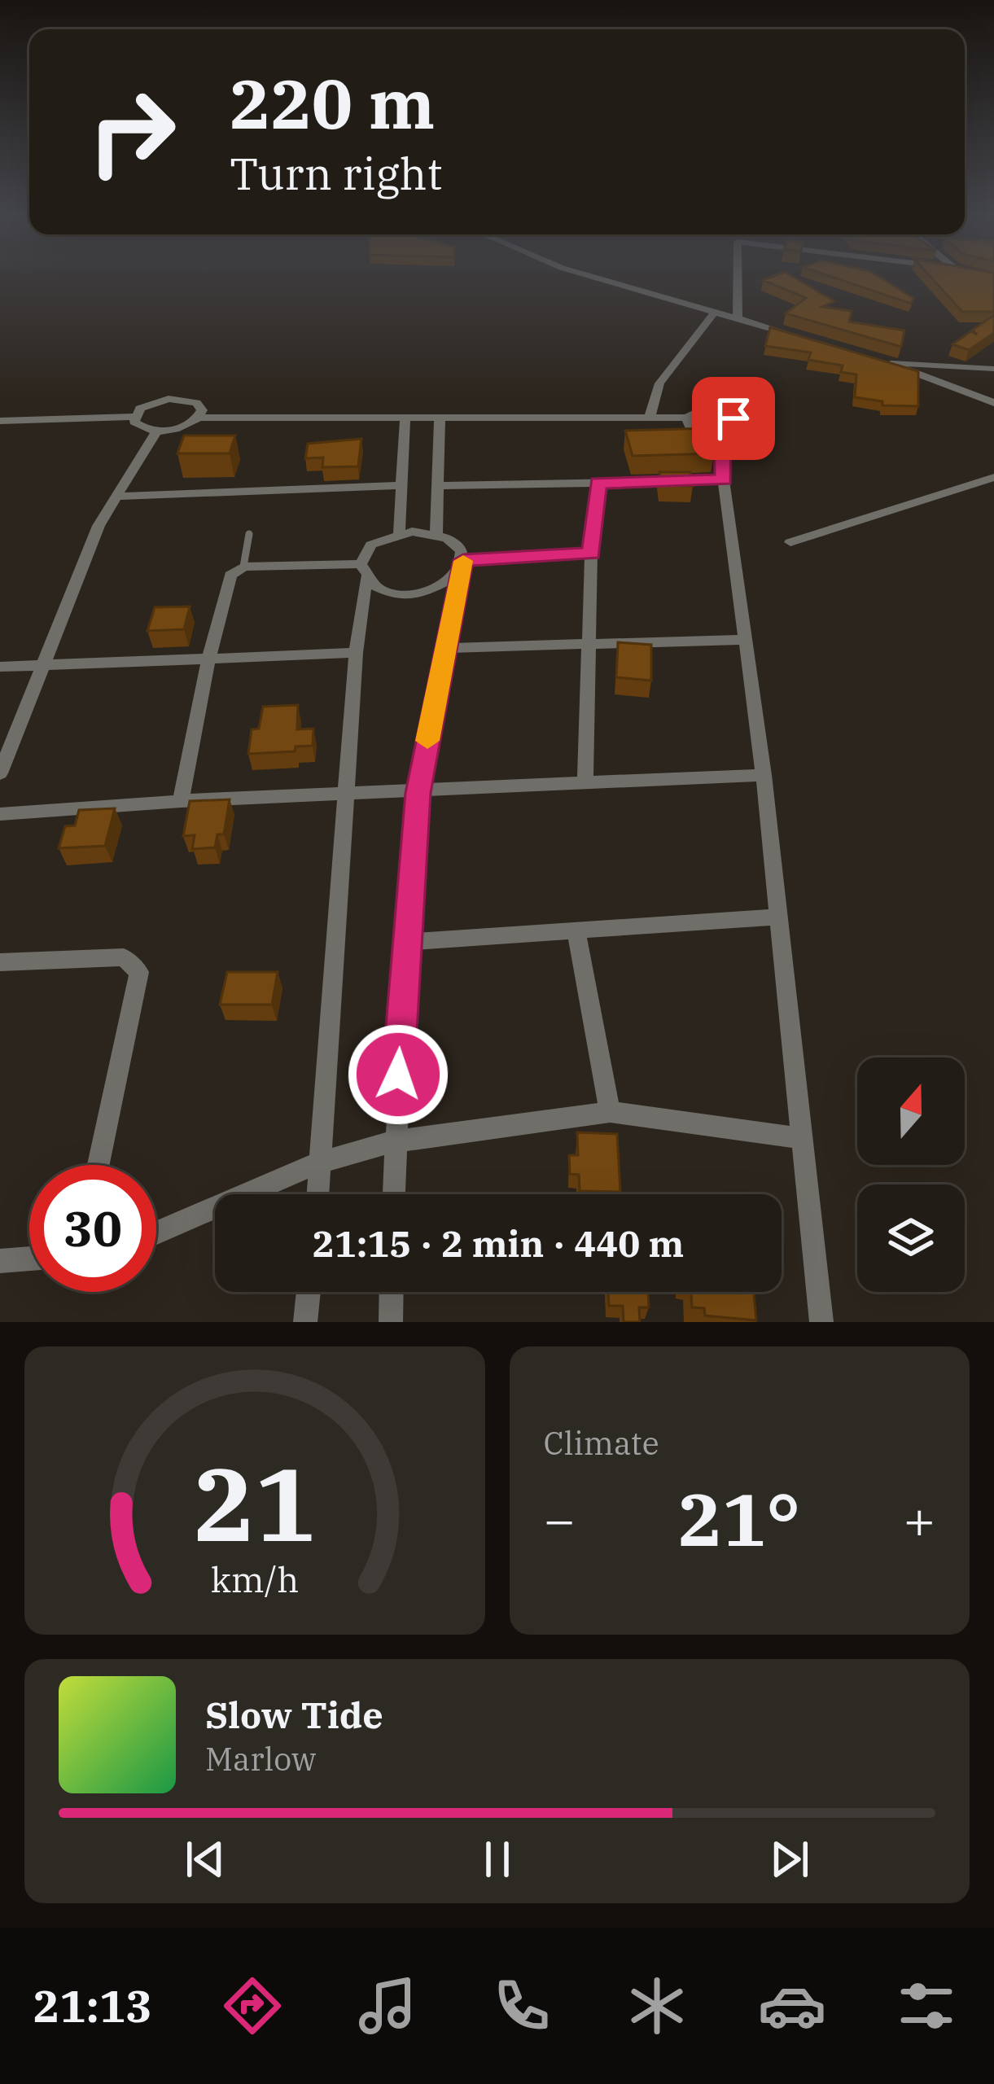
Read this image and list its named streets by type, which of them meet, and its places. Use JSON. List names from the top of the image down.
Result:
{
  "north": "top",
  "page": {
    "turn": ["220 m", "Turn right"],
    "limit": "30",
    "trip": "21:15 · 2 min · 440 m",
    "tile": "Climate",
    "heat": ["−", "21°", "+"],
    "song": ["Slow Tide", "Marlow"],
    "tabs": "21:13",
    "gauge": ["21", "km/h"]
  }
}
